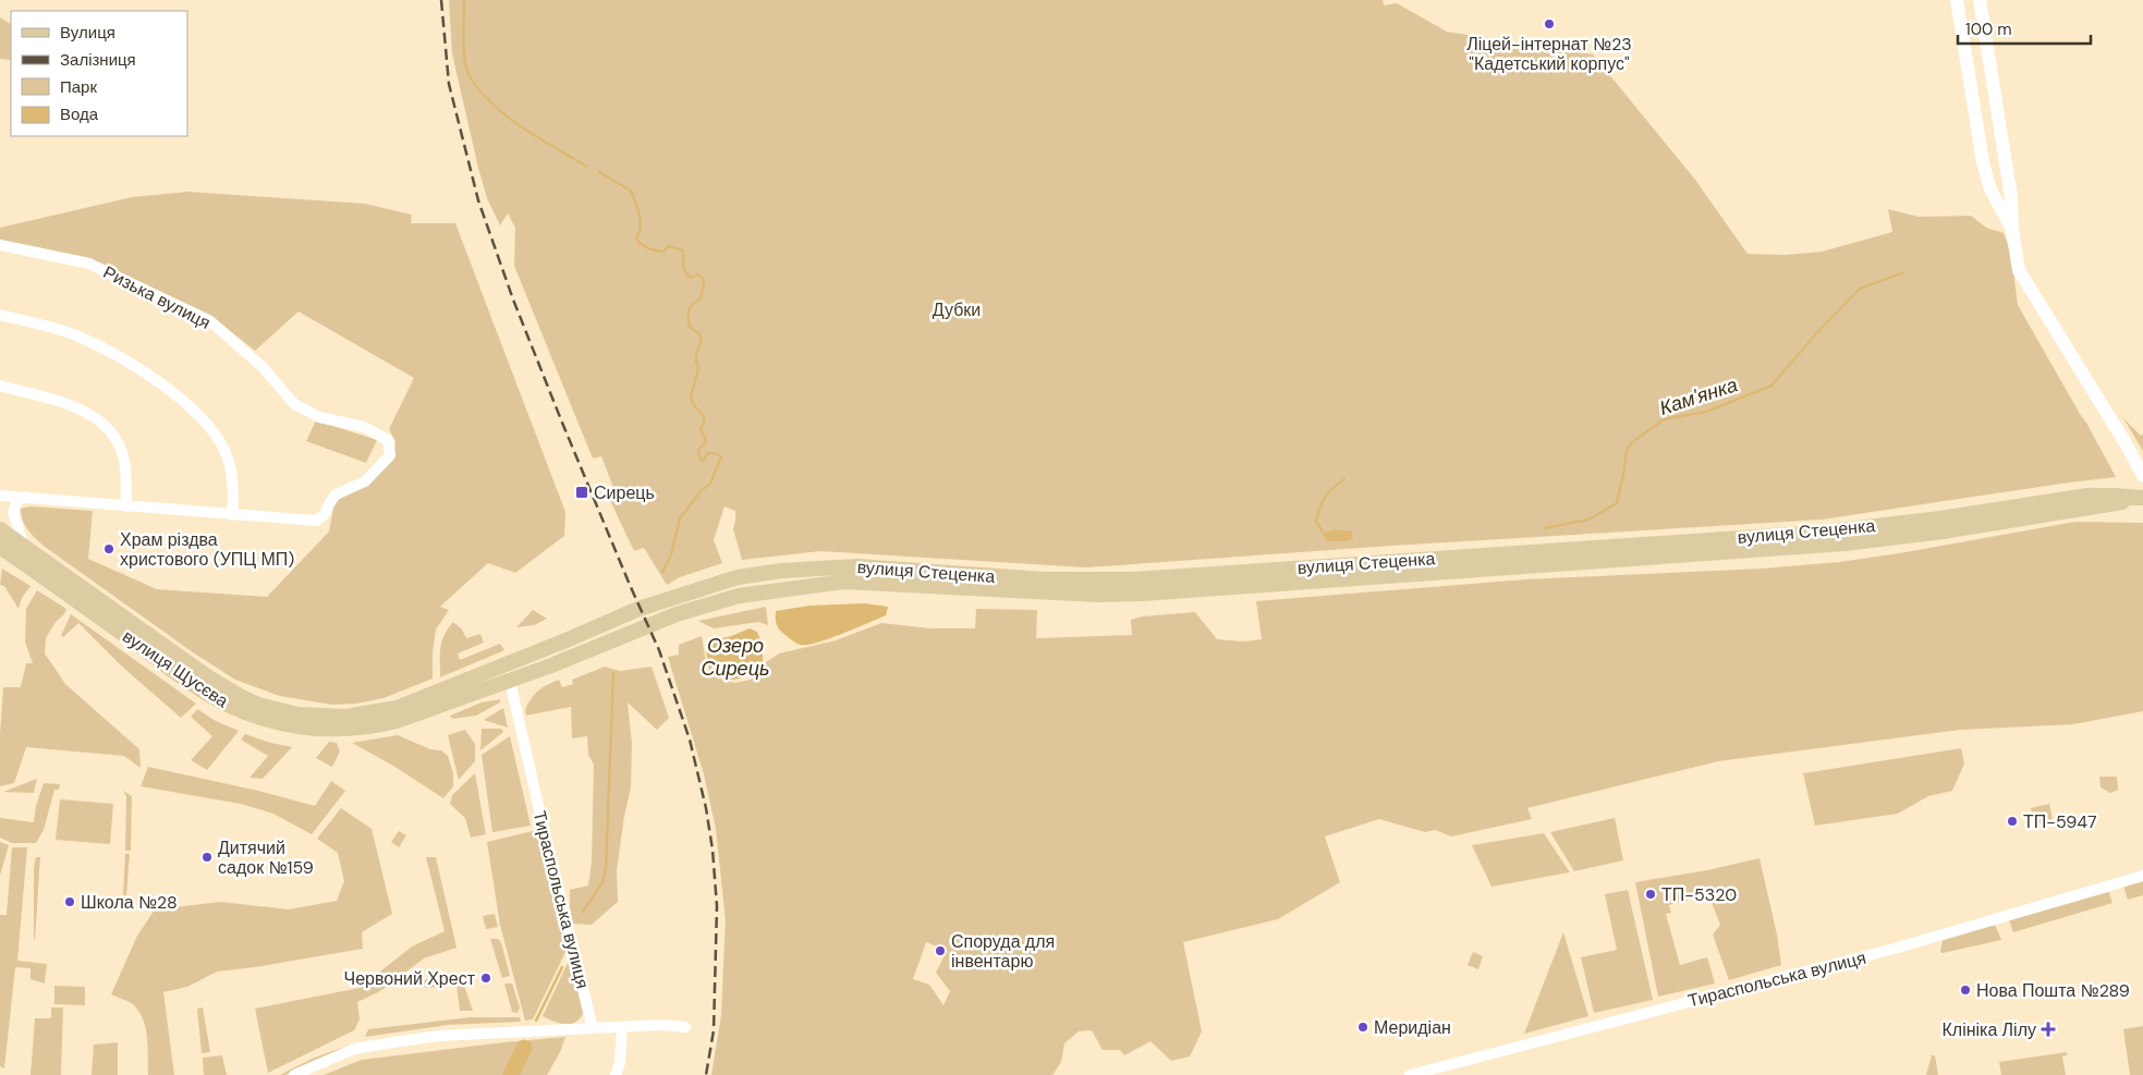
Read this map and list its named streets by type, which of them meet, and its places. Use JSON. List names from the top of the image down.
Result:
{
  "streets": {
    "main road": ["вулиця Стеценка", "вулиця Щусєва"],
    "street": ["Ризька вулиця", "Тираспольська вулиця"]
  },
  "crossings": [
    ["вулиця Стеценка", "вулиця Щусєва"],
    ["вулиця Щусєва", "Тираспольська вулиця"]
  ],
  "water": ["Кам'янка", "Озеро Сирець"],
  "parks": ["Дубки"],
  "places": {
    "other": [
      "Ліцей-інтернат №23 \"Кадетський корпус\"",
      "Храм різдва христового (УПЦ МП)",
      "ТП-5947",
      "Дитячий садок №159",
      "ТП-5320",
      "Школа №28",
      "Споруда для інвентарю",
      "Червоний Хрест",
      "Нова Пошта №289",
      "Меридіан"
    ],
    "transit": ["Сирець"],
    "health": ["Клініка Лілу"]
  },
  "legend": [
    "Вулиця",
    "Залізниця",
    "Парк",
    "Вода"
  ],
  "scale_bar": "100 m"
}
